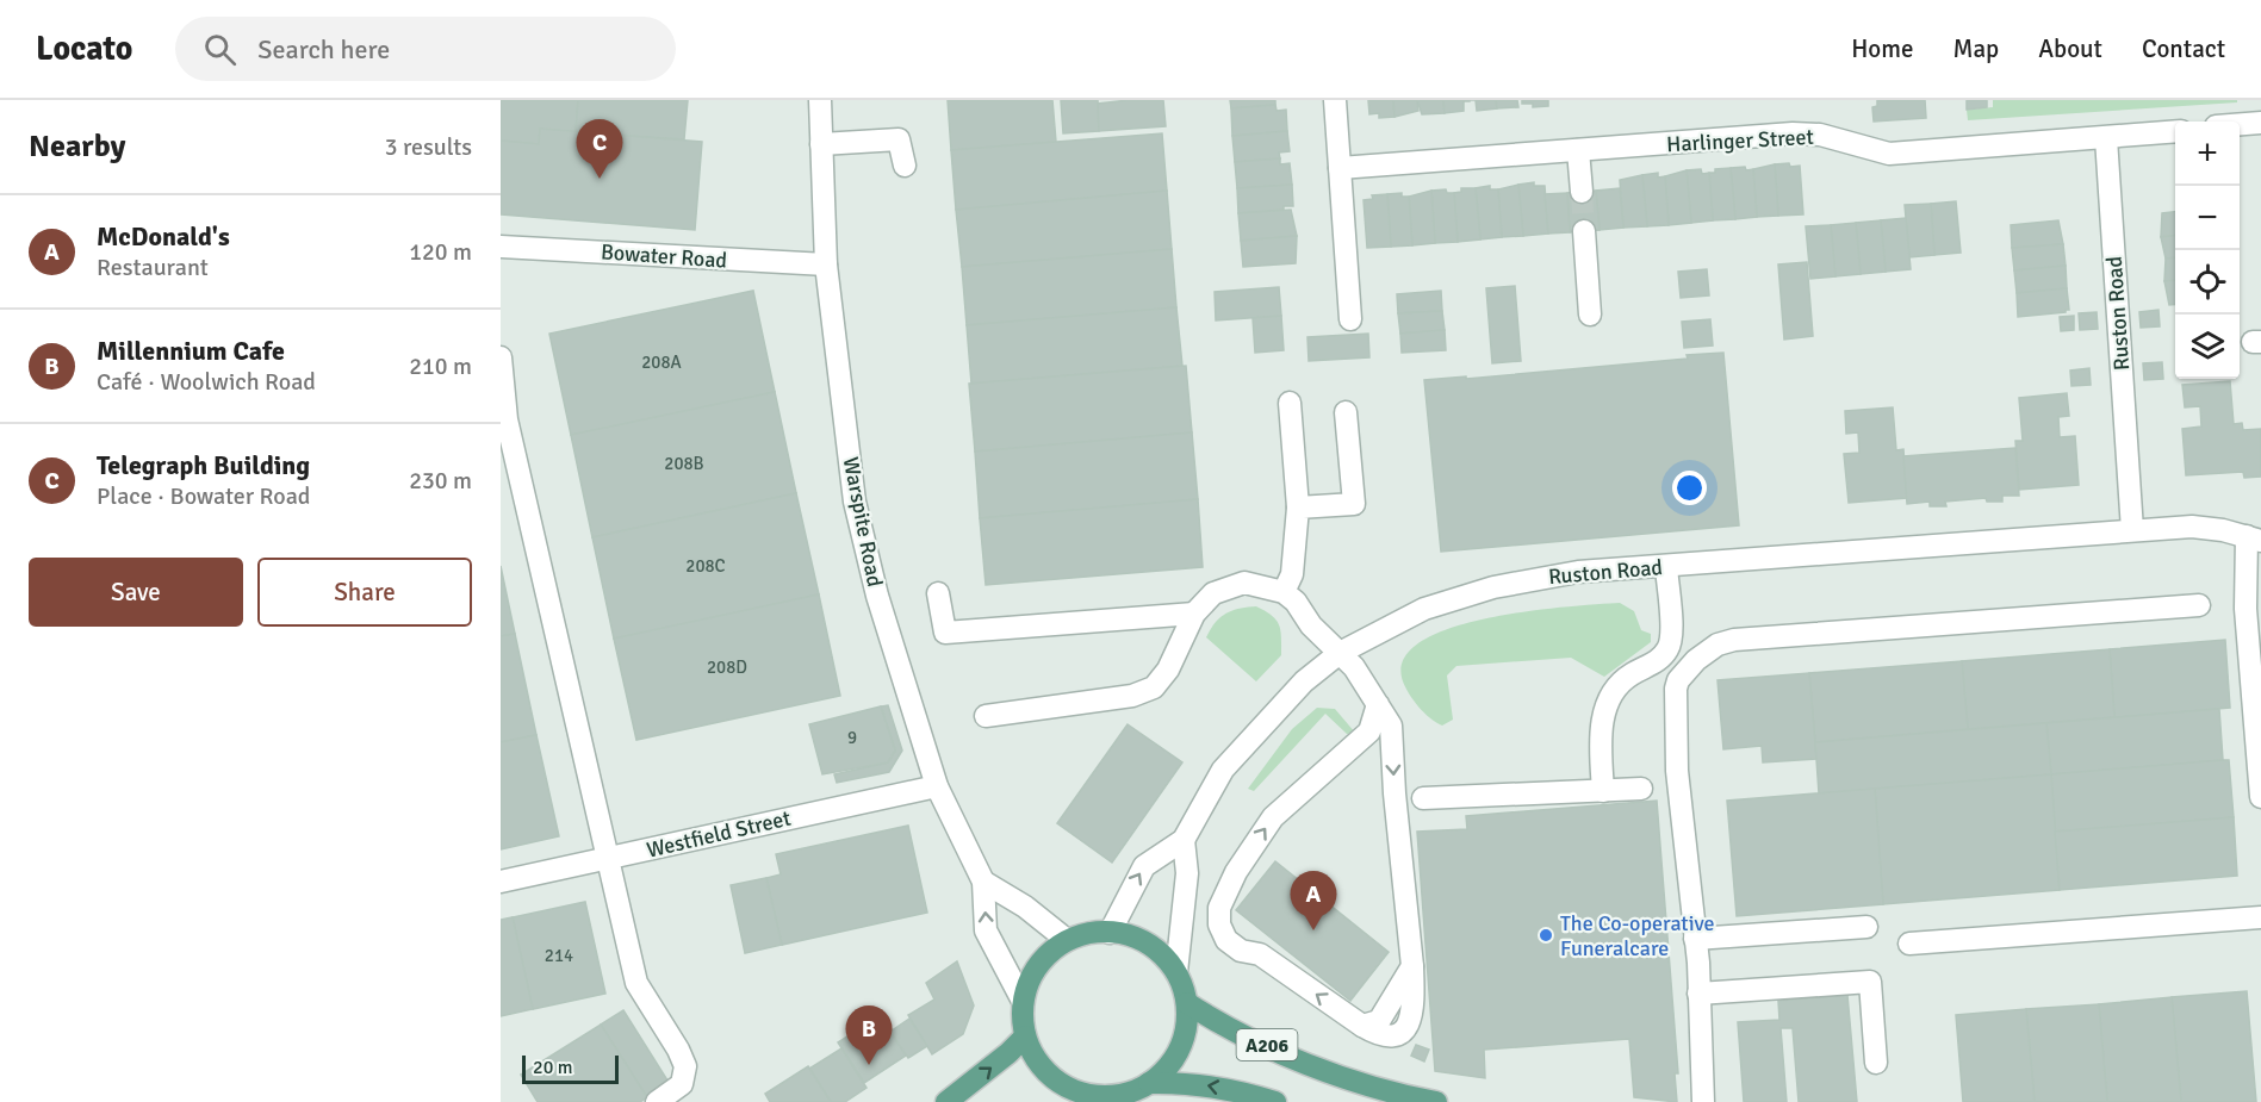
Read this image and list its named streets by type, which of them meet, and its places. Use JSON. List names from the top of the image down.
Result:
{
  "streets": {
    "main road": ["A206"],
    "street": [
      "Harlinger Street",
      "Bowater Road",
      "Ruston Road",
      "Warspite Road",
      "Westfield Street"
    ]
  },
  "crossings": [
    ["Harlinger Street", "Ruston Road"],
    ["Bowater Road", "Warspite Road"],
    ["Ruston Road", "Warspite Road"],
    ["Ruston Road", "A206"],
    ["Warspite Road", "Westfield Street"],
    ["Warspite Road", "A206"]
  ],
  "places": ["The Co-operative Funeralcare"],
  "house_numbers": [
    "208A",
    "208B",
    "208C",
    "208D",
    "9",
    "214"
  ],
  "scale_bar": "20 m",
  "page": {
    "header": "Locato",
    "search": "Search here",
    "nav": [
      "Home",
      "Map",
      "About",
      "Contact"
    ],
    "heading": ["Nearby", "3 results"],
    "pins": ["C", "A", "B"],
    "map_buttons": ["+", "−"],
    "list": [
      {
        "mark": "A",
        "name": "McDonald's",
        "note": "Restaurant",
        "value": "120 m"
      },
      {
        "mark": "B",
        "name": "Millennium Cafe",
        "note": "Café · Woolwich Road",
        "value": "210 m"
      },
      {
        "mark": "C",
        "name": "Telegraph Building",
        "note": "Place · Bowater Road",
        "value": "230 m"
      }
    ],
    "buttons": ["Save", "Share"],
    "scale": "20 m"
  }
}
